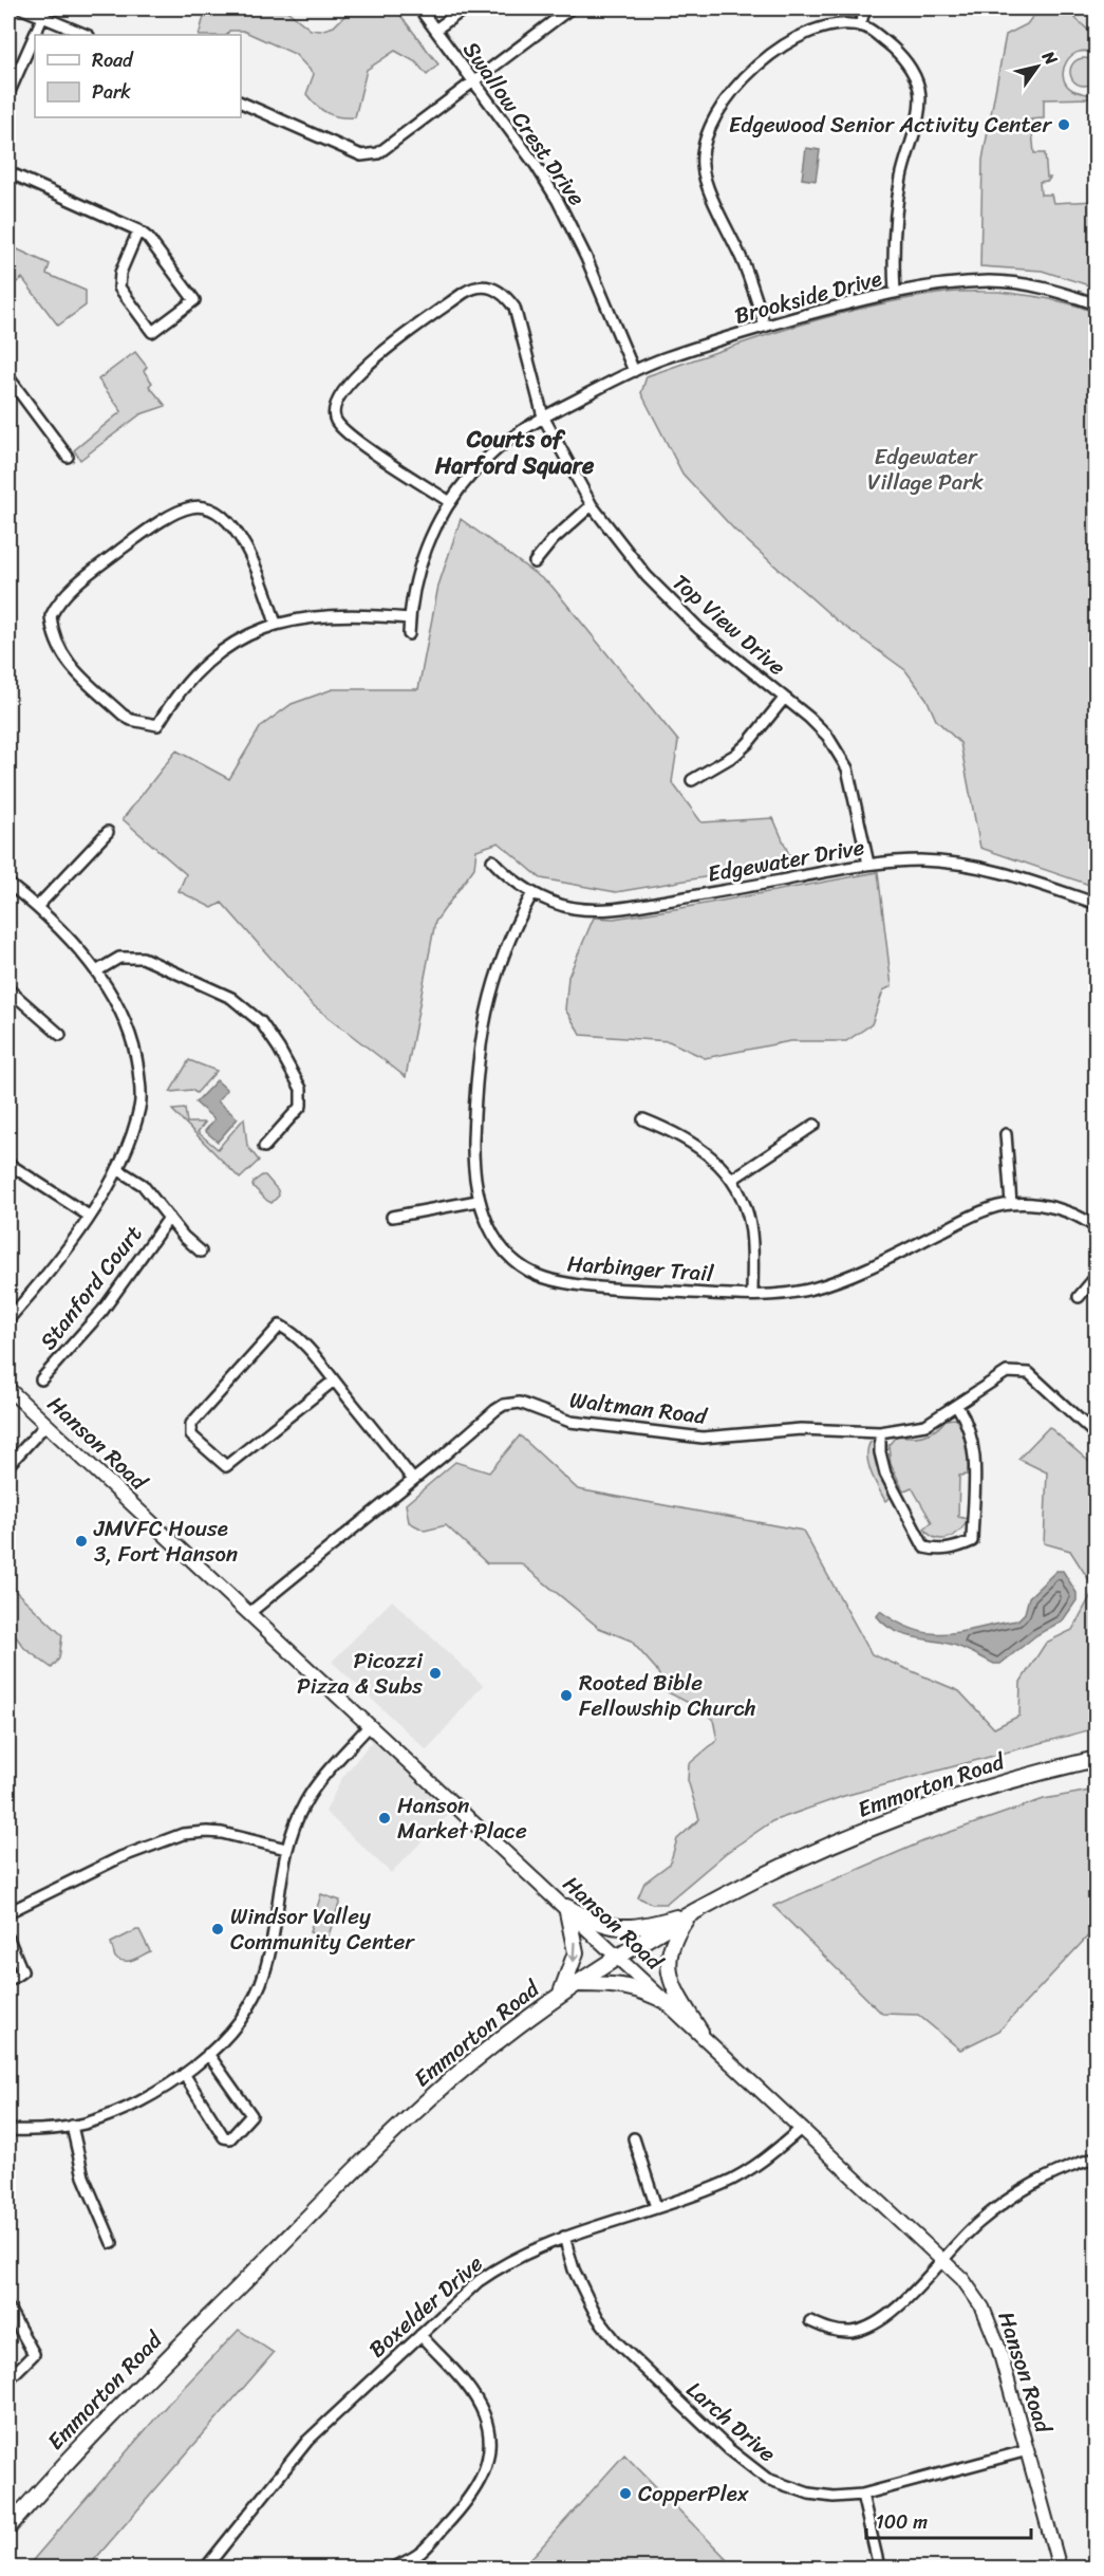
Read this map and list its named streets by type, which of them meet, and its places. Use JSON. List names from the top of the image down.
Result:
{
  "streets": {
    "main road": ["Emmorton Road"],
    "street": [
      "Swallow Crest Drive",
      "Brookside Drive",
      "Top View Drive",
      "Edgewater Drive",
      "Harbinger Trail",
      "Stanford Court",
      "Waltman Road",
      "Hanson Road",
      "Boxelder Drive",
      "Larch Drive"
    ]
  },
  "crossings": [
    ["Swallow Crest Drive", "Brookside Drive"],
    ["Brookside Drive", "Top View Drive"],
    ["Top View Drive", "Edgewater Drive"],
    ["Edgewater Drive", "Harbinger Trail"],
    ["Waltman Road", "Hanson Road"],
    ["Hanson Road", "Emmorton Road"],
    ["Hanson Road", "Boxelder Drive"],
    ["Hanson Road", "Larch Drive"],
    ["Boxelder Drive", "Larch Drive"]
  ],
  "districts": ["Courts of Harford Square"],
  "parks": ["Edgewater Village Park"],
  "places": [
    "Edgewood Senior Activity Center",
    "JMVFC House 3, Fort Hanson",
    "Picozzi Pizza & Subs",
    "Rooted Bible Fellowship Church",
    "Hanson Market Place",
    "Windsor Valley Community Center",
    "CopperPlex"
  ],
  "legend": ["Road", "Park"],
  "scale_bar": "100 m",
  "north": "top right"
}
